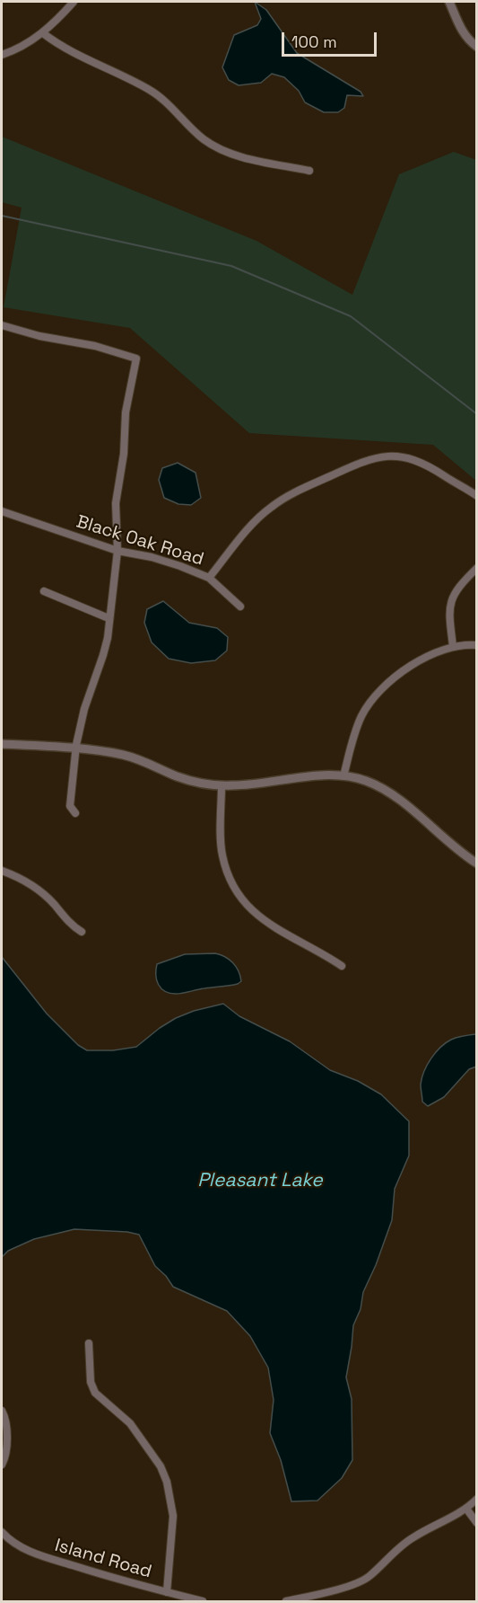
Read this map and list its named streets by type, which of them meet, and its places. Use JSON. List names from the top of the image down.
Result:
{
  "streets": {
    "street": ["Black Oak Road", "Island Road"]
  },
  "water": ["Pleasant Lake"],
  "scale_bar": "100 m"
}
